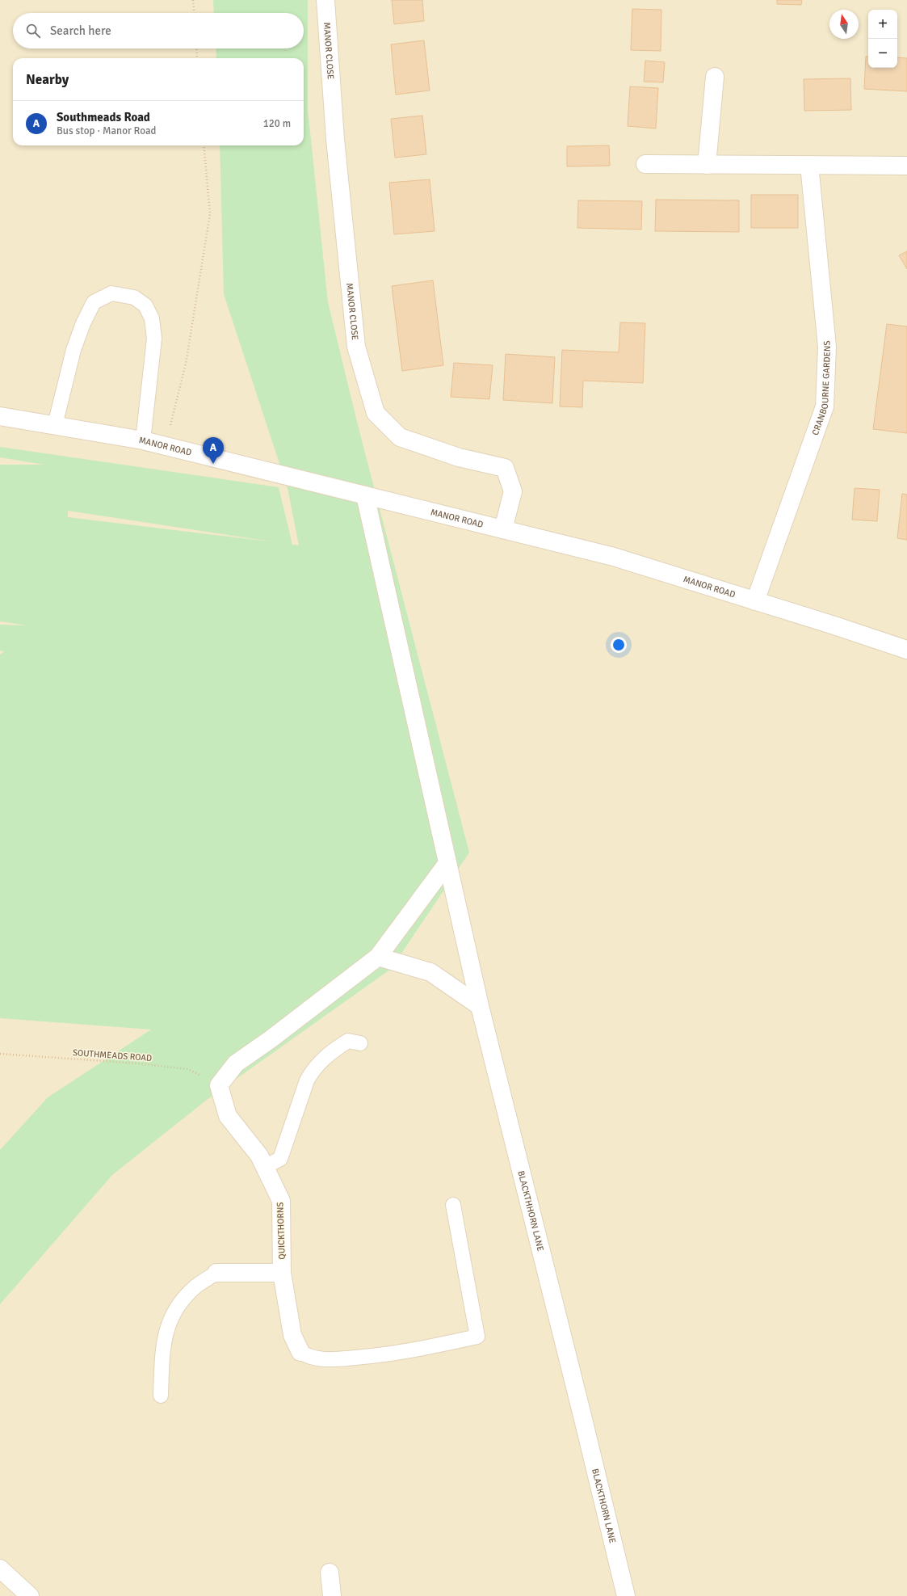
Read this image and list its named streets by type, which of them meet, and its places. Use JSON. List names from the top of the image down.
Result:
{
  "streets": {
    "street": [
      "MANOR CLOSE",
      "CRANBOURNE GARDENS",
      "MANOR ROAD",
      "BLACKTHHORN LANE",
      "QUICKTHORNS",
      "BLACKTHORN LANE"
    ],
    "path": ["SOUTHMEADS ROAD"]
  },
  "crossings": [
    ["MANOR CLOSE", "MANOR ROAD"],
    ["CRANBOURNE GARDENS", "MANOR ROAD"],
    ["MANOR ROAD", "BLACKTHHORN LANE"],
    ["SOUTHMEADS ROAD", "QUICKTHORNS"],
    ["BLACKTHHORN LANE", "BLACKTHORN LANE"]
  ],
  "north": "top",
  "page": {
    "map_buttons": ["+", "−"],
    "search": "Search here",
    "heading": "Nearby",
    "list": [
      {
        "mark": "A",
        "name": "Southmeads Road",
        "note": "Bus stop · Manor Road",
        "value": "120 m"
      }
    ],
    "pins": "A"
  }
}
